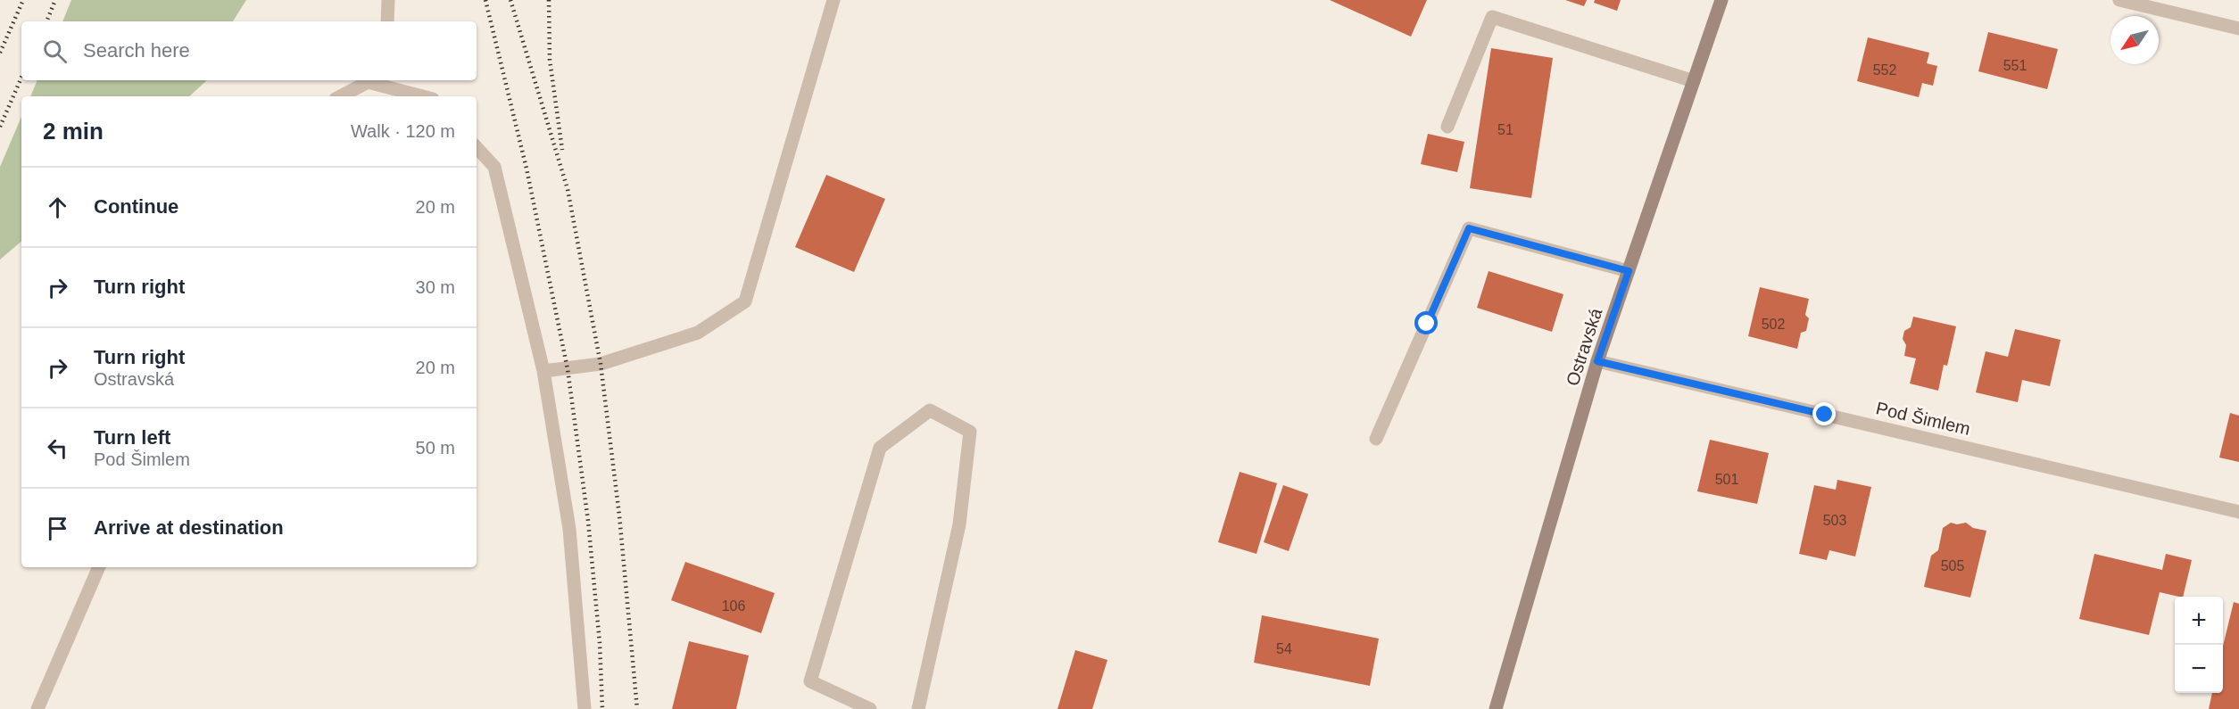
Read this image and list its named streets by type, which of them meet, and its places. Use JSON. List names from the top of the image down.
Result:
{
  "streets": {
    "street": ["Ostravská", "Pod Šimlem"]
  },
  "crossings": [
    ["Ostravská", "Pod Šimlem"]
  ],
  "house_numbers": [
    "551",
    "552",
    "51",
    "502",
    "501",
    "503",
    "505",
    "106",
    "54"
  ],
  "north": "bottom left",
  "page": {
    "search": "Search here",
    "heading": ["2 min", "Walk · 120 m"],
    "list": [
      ["Continue", "20 m"],
      ["Turn right", "30 m"],
      ["Turn right", "Ostravská", "20 m"],
      ["Turn left", "Pod Šimlem", "50 m"],
      "Arrive at destination"
    ],
    "map_buttons": ["+", "−"]
  }
}
